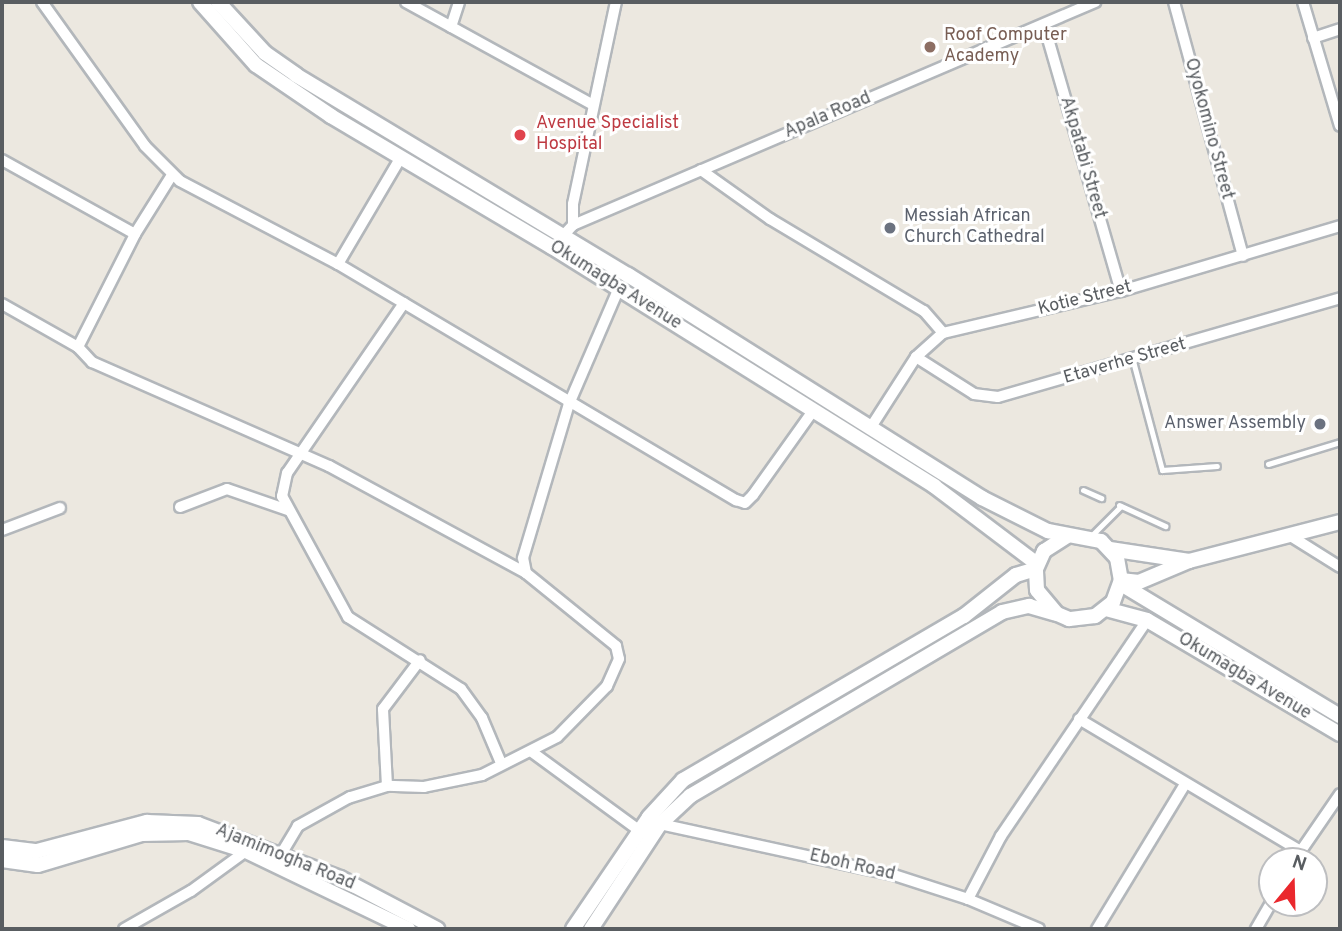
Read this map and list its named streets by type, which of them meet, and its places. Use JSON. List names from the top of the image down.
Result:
{
  "streets": {
    "main road": ["Okumagba Avenue", "Ajamimogha Road"],
    "street": [
      "Apala Road",
      "Oyokomino Street",
      "Akpatabi Street",
      "Kotie Street",
      "Etaverhe Street",
      "Eboh Road"
    ]
  },
  "crossings": [
    ["Apala Road", "Akpatabi Street"],
    ["Apala Road", "Okumagba Avenue"],
    ["Oyokomino Street", "Kotie Street"],
    ["Akpatabi Street", "Kotie Street"],
    ["Okumagba Avenue", "Kotie Street"],
    ["Kotie Street", "Etaverhe Street"]
  ],
  "places": [
    "Roof Computer Academy",
    "Avenue Specialist Hospital",
    "Messiah African Church Cathedral",
    "Answer Assembly"
  ],
  "north": "top"
}
